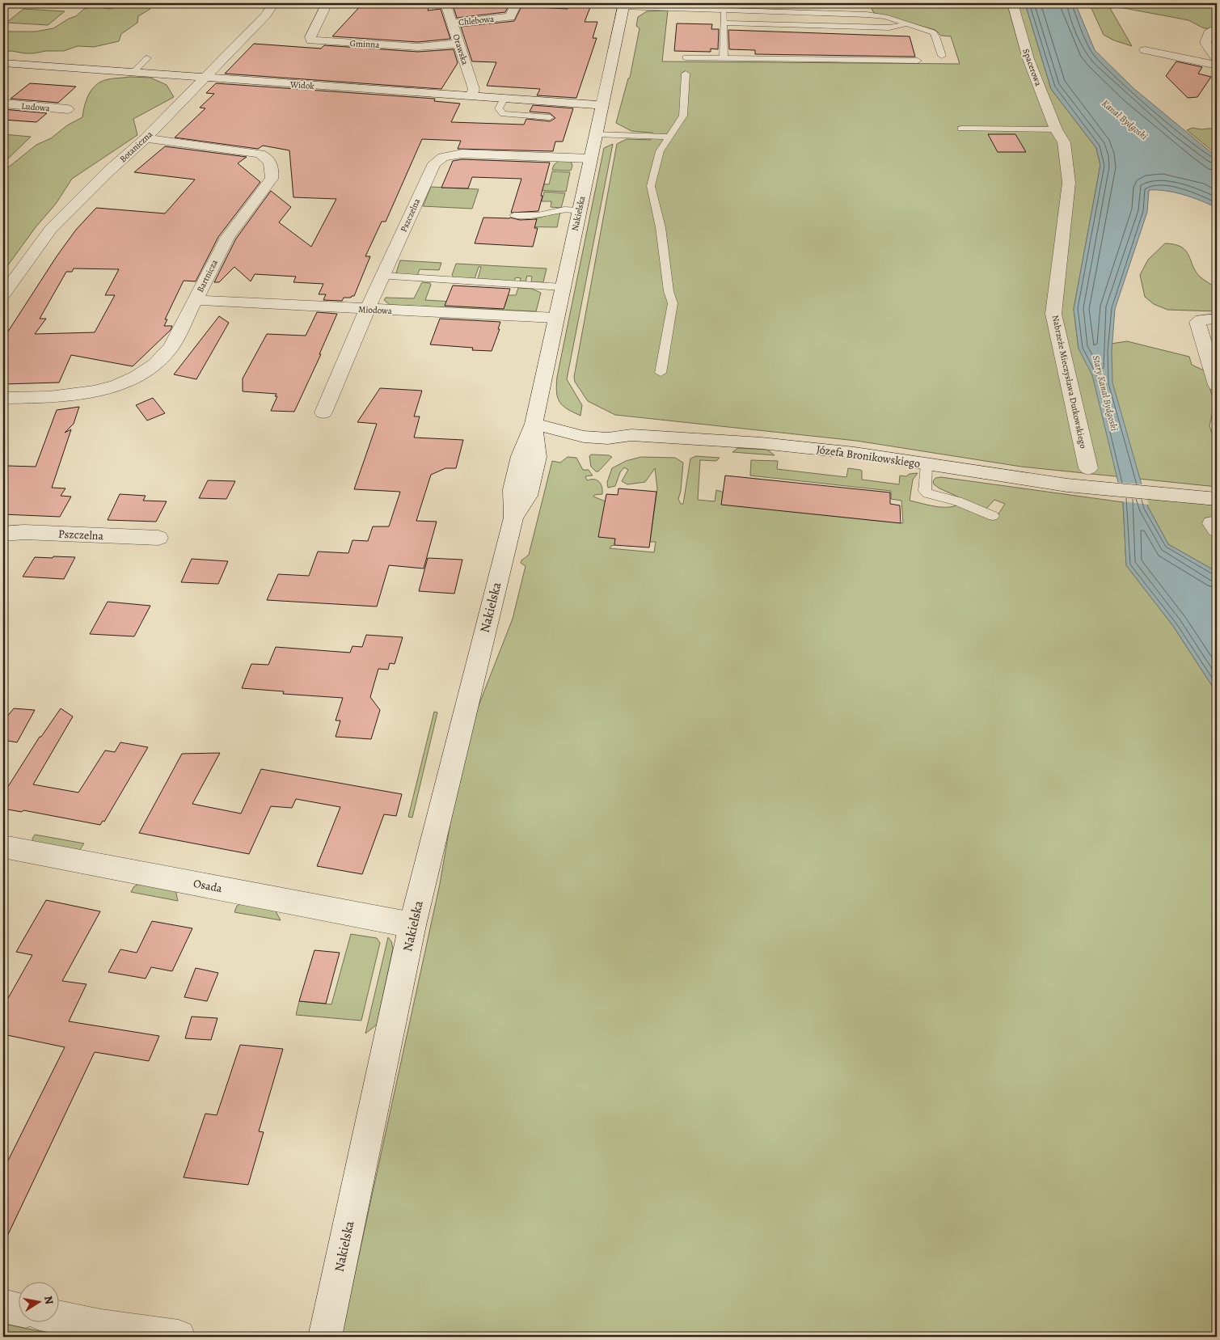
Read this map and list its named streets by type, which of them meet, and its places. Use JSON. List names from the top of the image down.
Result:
{
  "streets": {
    "street": [
      "Chlebowa",
      "Gminna",
      "Orawska",
      "Spacerowa",
      "Widok",
      "Ludowa",
      "Botaniczna",
      "Nakielska",
      "Pszczelna",
      "Bartnicza",
      "Miodowa",
      "Nabrzeże Mieczysława Dutkowskiego",
      "Józefa Bronikowskiego",
      "Osada"
    ]
  },
  "crossings": [
    ["Chlebowa", "Orawska"],
    ["Gminna", "Orawska"],
    ["Orawska", "Widok"],
    ["Spacerowa", "Nabrzeże Mieczysława Dutkowskiego"],
    ["Widok", "Botaniczna"],
    ["Widok", "Nakielska"],
    ["Botaniczna", "Bartnicza"],
    ["Nakielska", "Pszczelna"],
    ["Nakielska", "Miodowa"],
    ["Nakielska", "Józefa Bronikowskiego"],
    ["Nakielska", "Osada"],
    ["Pszczelna", "Miodowa"],
    ["Bartnicza", "Miodowa"]
  ],
  "water": ["Kanał Bydgoski", "Stary Kanał Bydgoski"],
  "north": "right"
}
